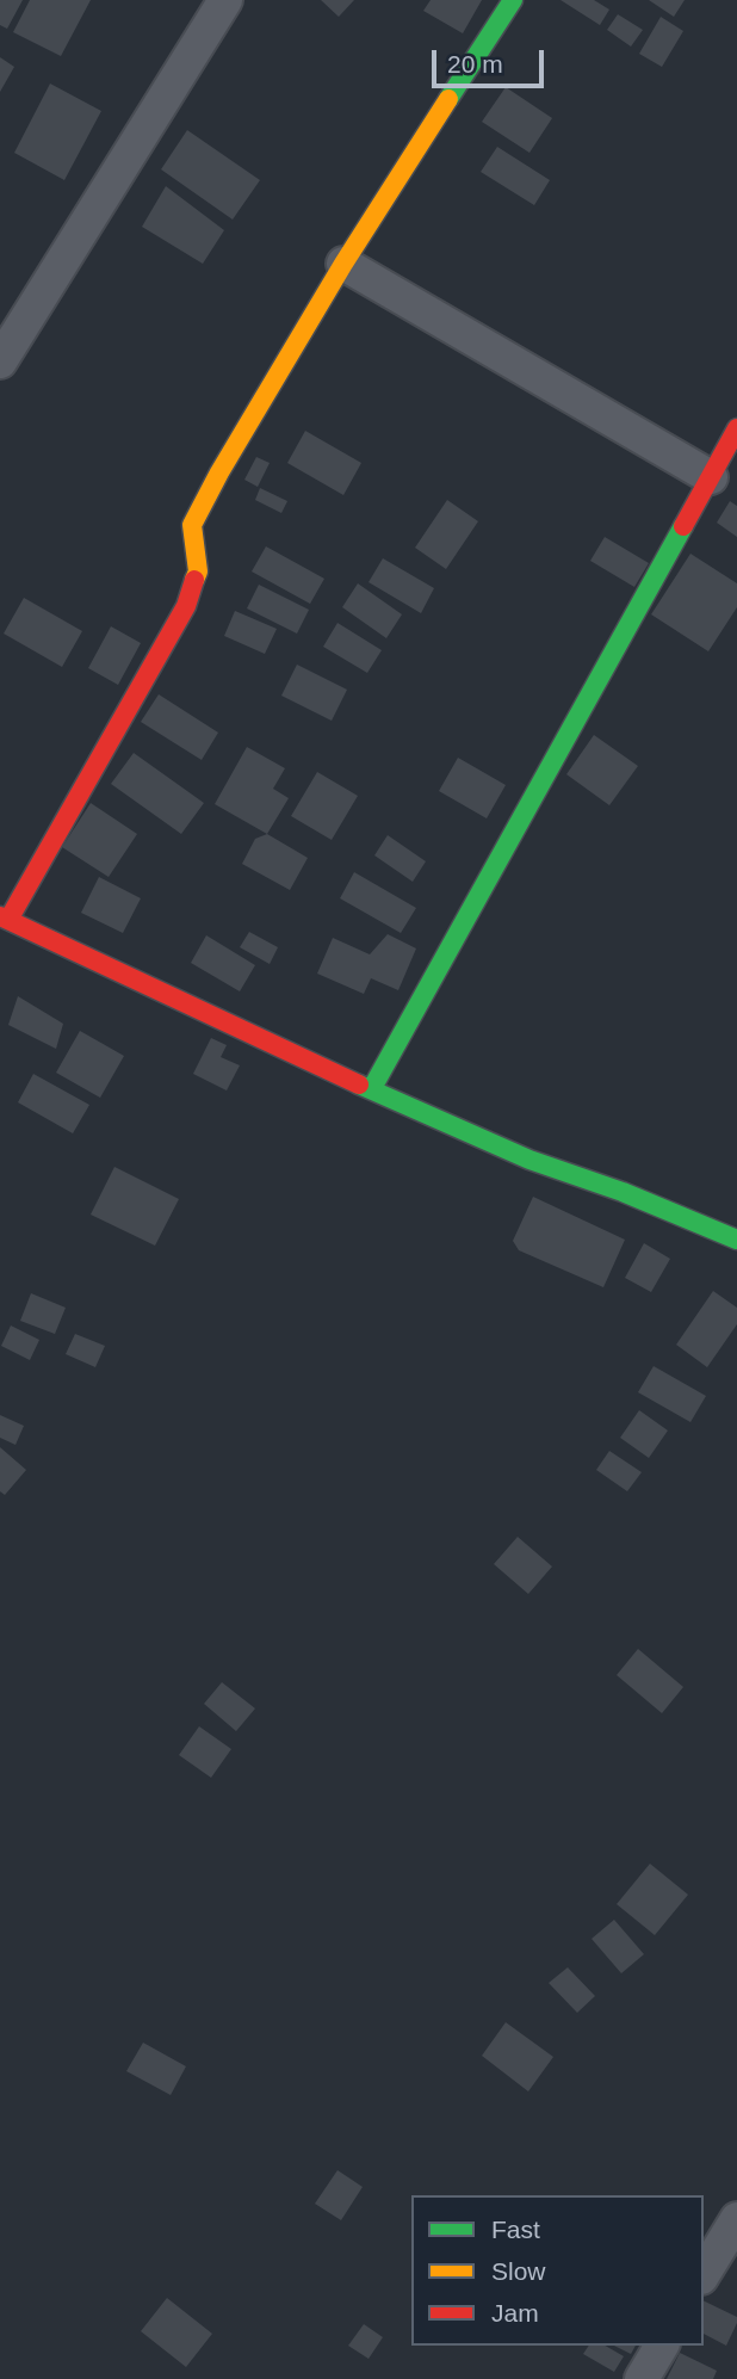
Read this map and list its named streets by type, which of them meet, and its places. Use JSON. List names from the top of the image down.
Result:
{
  "legend": ["Fast", "Slow", "Jam"],
  "scale_bar": "20 m"
}
